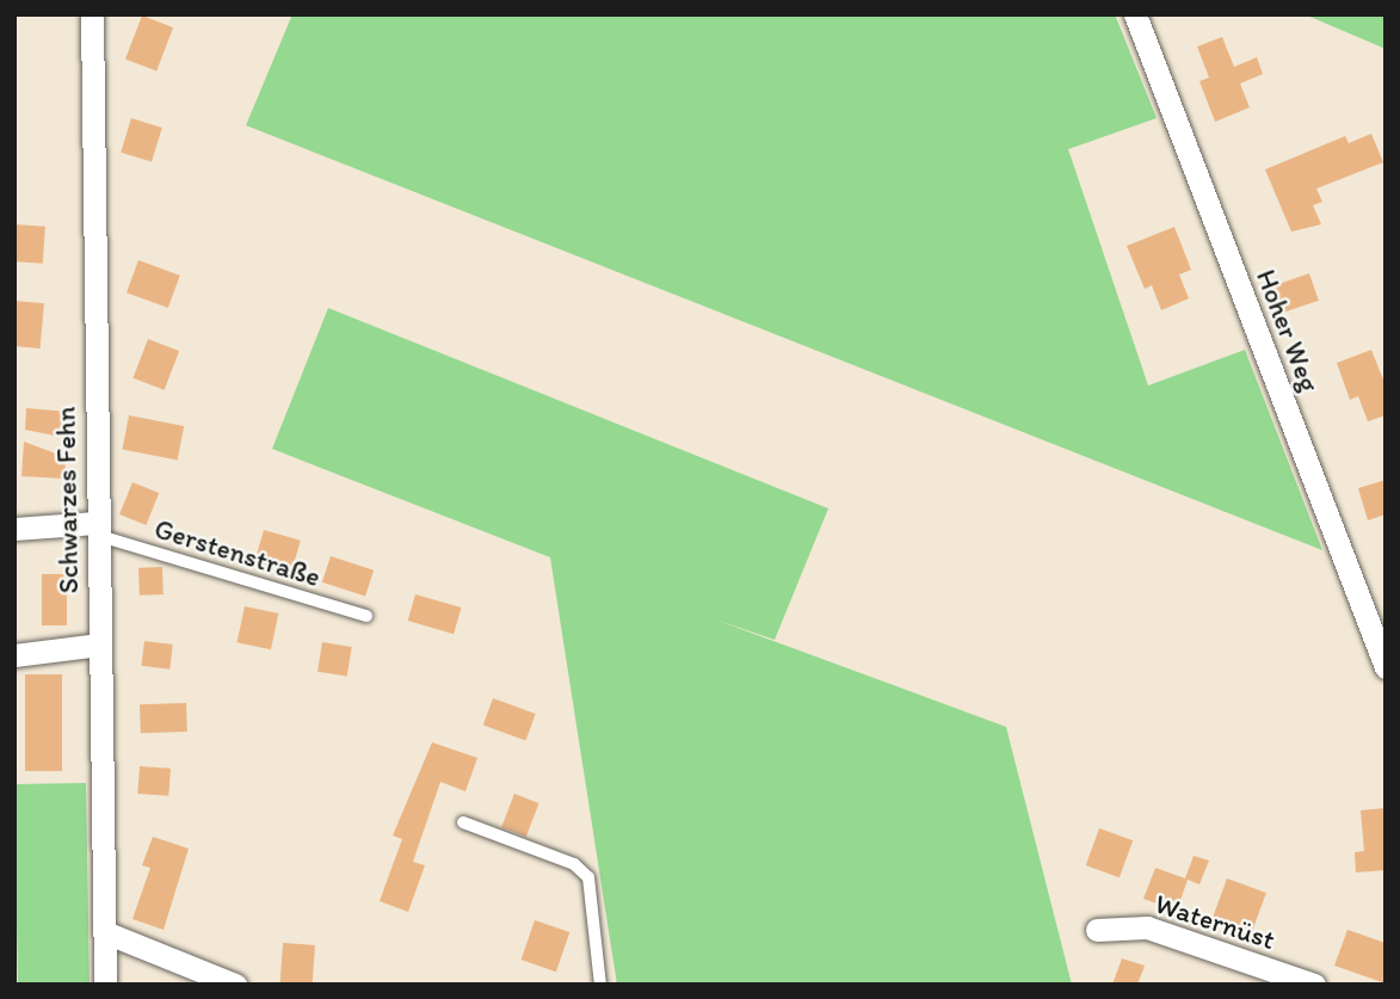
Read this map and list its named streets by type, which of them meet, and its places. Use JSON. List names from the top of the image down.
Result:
{
  "streets": {
    "street": ["Hoher Weg", "Schwarzes Fehn", "Waternüst"],
    "lane": ["Gerstenstraße"]
  },
  "crossings": [
    ["Schwarzes Fehn", "Gerstenstraße"]
  ]
}
